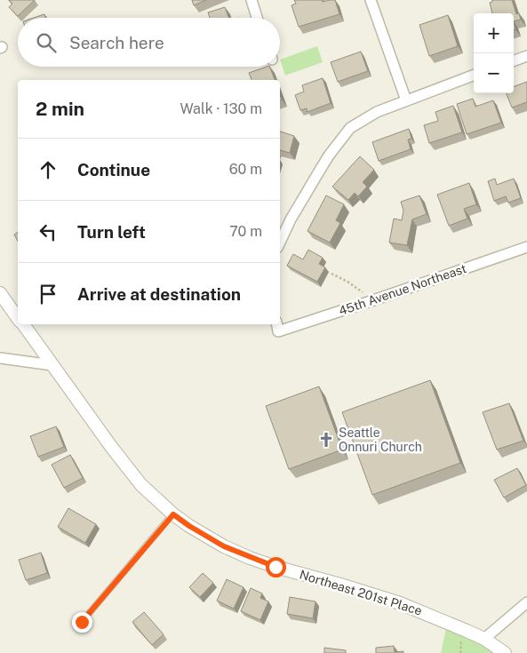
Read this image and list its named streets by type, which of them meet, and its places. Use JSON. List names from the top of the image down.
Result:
{
  "streets": {
    "street": ["45th Avenue Northeast", "Northeast 201st Place"]
  },
  "places": {
    "church": ["Seattle Onnuri Church"]
  },
  "page": {
    "map_buttons": ["+", "−"],
    "search": "Search here",
    "heading": ["2 min", "Walk · 130 m"],
    "list": [
      ["Continue", "60 m"],
      ["Turn left", "70 m"],
      "Arrive at destination"
    ]
  }
}
